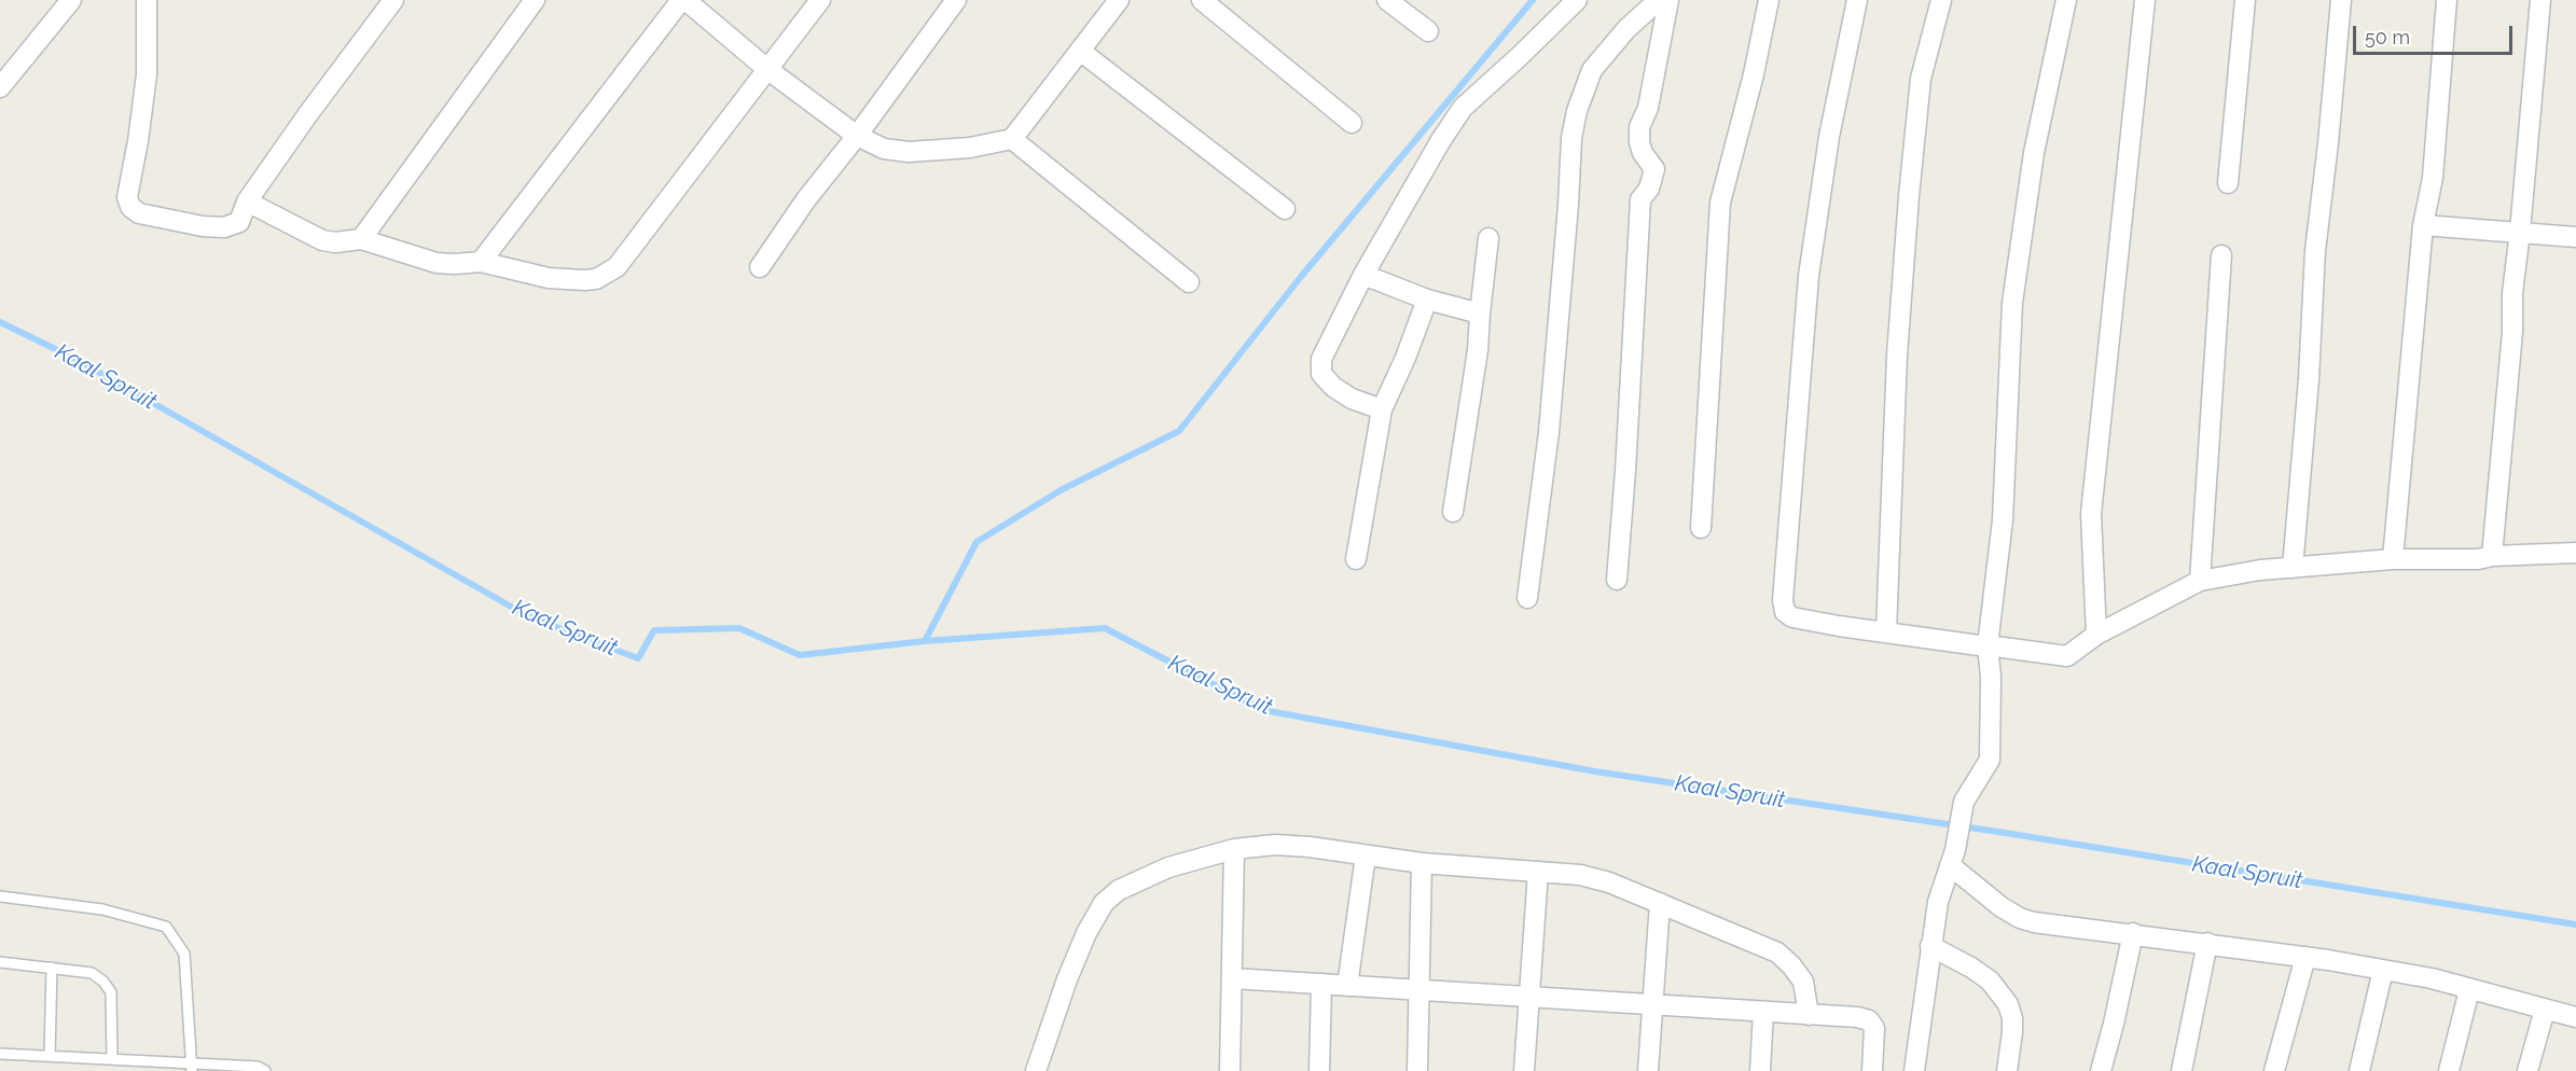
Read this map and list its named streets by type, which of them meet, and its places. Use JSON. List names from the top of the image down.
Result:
{
  "water": ["Kaal Spruit"],
  "scale_bar": "50 m"
}
